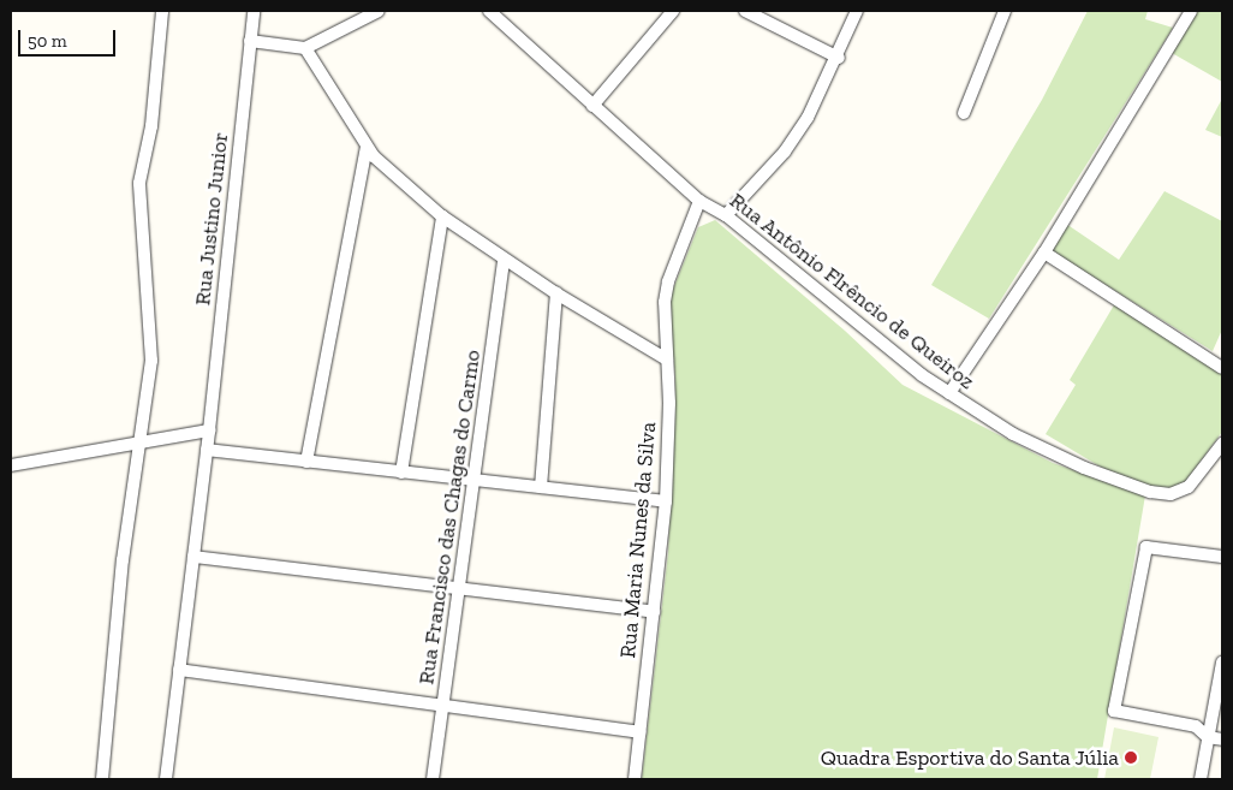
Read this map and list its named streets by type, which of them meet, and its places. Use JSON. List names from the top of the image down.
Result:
{
  "streets": {
    "street": [
      "Rua Justino Junior",
      "Rua Antônio Flrêncio de Queiroz",
      "Rua Francisco das Chagas do Carmo",
      "Rua Maria Nunes da Silva"
    ]
  },
  "crossings": [
    ["Rua Antônio Flrêncio de Queiroz", "Rua Maria Nunes da Silva"]
  ],
  "places": ["Quadra Esportiva do Santa Júlia"],
  "scale_bar": "50 m"
}
